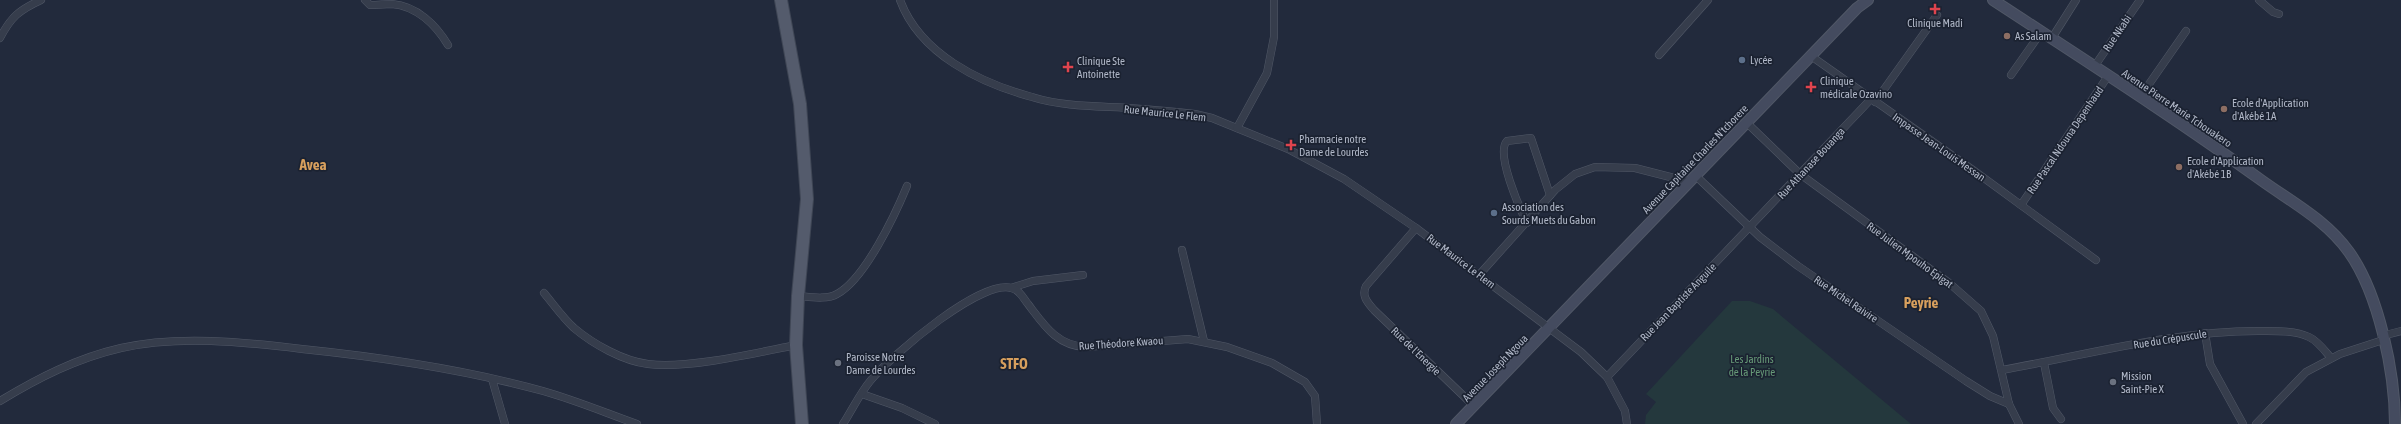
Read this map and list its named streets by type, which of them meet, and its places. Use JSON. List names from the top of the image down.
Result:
{
  "streets": {
    "main road": ["Avenue Pierre Marie Tchouakero", "Avenue Capitaine Charles N'tchorere", "Avenue Joseph Ngoua"],
    "street": [
      "Rue Nkabi",
      "Rue Maurice Le Flem",
      "Rue Pascal Ndouna Depenhaud",
      "Impasse Jean-Louis Messan",
      "Rue Athanase Bouanga",
      "Rue Julien Mpouho Epigat",
      "Rue Michel Raivire",
      "Rue Jean Baptiste Anguile",
      "Rue du Crépuscule",
      "Rue Théodore Kwaou",
      "Rue de l'Energie"
    ]
  },
  "crossings": [
    ["Rue Nkabi", "Avenue Pierre Marie Tchouakero"],
    ["Avenue Pierre Marie Tchouakero", "Rue Pascal Ndouna Depenhaud"],
    ["Rue Maurice Le Flem", "Avenue Capitaine Charles N'tchorere"],
    ["Rue Maurice Le Flem", "Rue Jean Baptiste Anguile"],
    ["Rue Maurice Le Flem", "Rue de l'Energie"],
    ["Rue Maurice Le Flem", "Avenue Joseph Ngoua"],
    ["Rue Pascal Ndouna Depenhaud", "Impasse Jean-Louis Messan"],
    ["Impasse Jean-Louis Messan", "Avenue Capitaine Charles N'tchorere"],
    ["Impasse Jean-Louis Messan", "Rue Athanase Bouanga"],
    ["Avenue Capitaine Charles N'tchorere", "Rue Julien Mpouho Epigat"],
    ["Avenue Capitaine Charles N'tchorere", "Rue Michel Raivire"],
    ["Avenue Capitaine Charles N'tchorere", "Avenue Joseph Ngoua"],
    ["Rue Athanase Bouanga", "Rue Julien Mpouho Epigat"],
    ["Rue Athanase Bouanga", "Rue Michel Raivire"],
    ["Rue Athanase Bouanga", "Rue Jean Baptiste Anguile"],
    ["Rue Julien Mpouho Epigat", "Rue Michel Raivire"],
    ["Rue Julien Mpouho Epigat", "Rue du Crépuscule"],
    ["Rue Michel Raivire", "Rue Jean Baptiste Anguile"],
    ["Rue de l'Energie", "Avenue Joseph Ngoua"]
  ],
  "districts": ["Avea", "Peyrie", "STFO"],
  "parks": ["Les Jardins de la Peyrie"],
  "places": {
    "health": [
      "Clinique Madi",
      "Clinique Ste Antoinette",
      "Clinique médicale Ozavino",
      "Pharmacie notre Dame de Lourdes"
    ],
    "other": [
      "As Salam",
      "Lycée",
      "Ecole d'Application d'Akébé 1A",
      "Ecole d'Application d'Akébé 1B",
      "Association des Sourds Muets du Gabon",
      "Paroisse Notre Dame de Lourdes",
      "Mission Saint-Pie X"
    ]
  }
}
